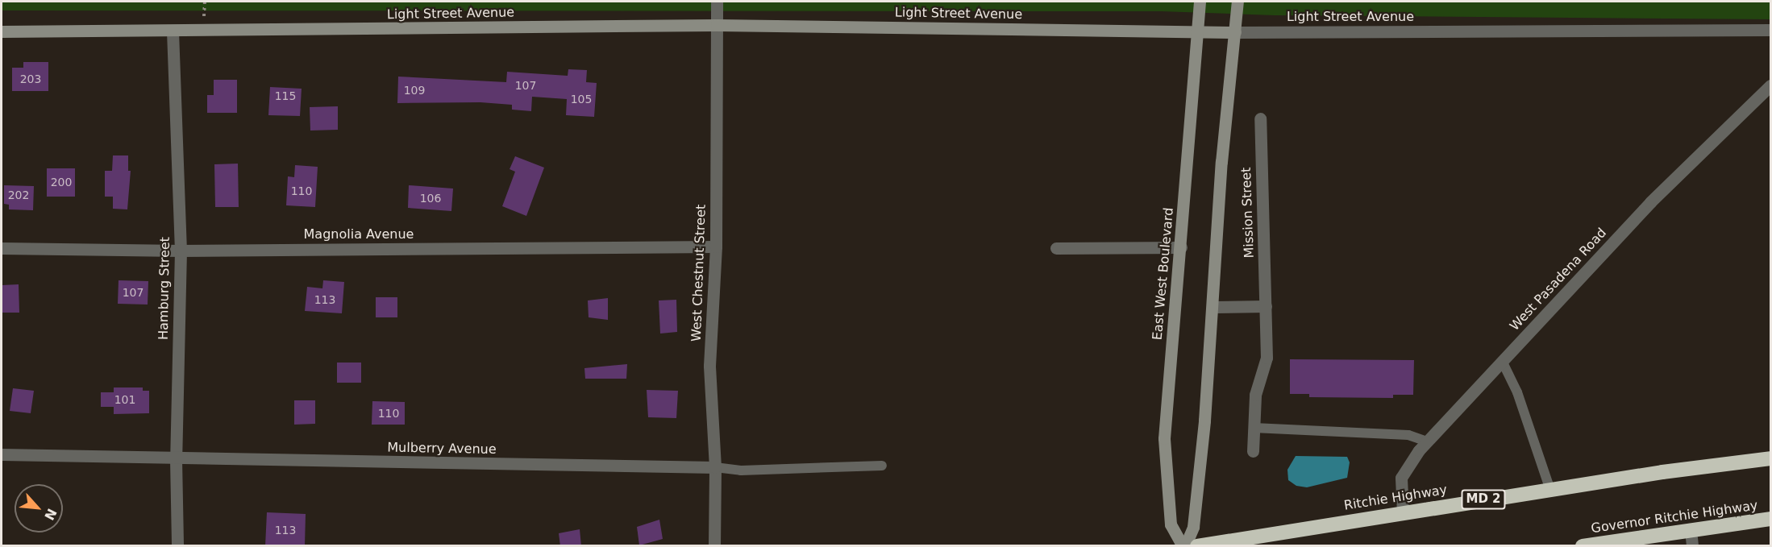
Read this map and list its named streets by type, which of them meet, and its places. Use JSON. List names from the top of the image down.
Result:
{
  "streets": {
    "highway": ["Ritchie Highway", "MD 2", "Governor Ritchie Highway"],
    "street": [
      "Light Street Avenue",
      "Mission Street",
      "Magnolia Avenue",
      "West Chestnut Street",
      "East West Boulevard",
      "West Pasadena Road",
      "Hamburg Street",
      "Mulberry Avenue"
    ]
  },
  "crossings": [
    ["Light Street Avenue", "West Chestnut Street"],
    ["Light Street Avenue", "East West Boulevard"],
    ["Light Street Avenue", "Hamburg Street"],
    ["Magnolia Avenue", "West Chestnut Street"],
    ["Magnolia Avenue", "Hamburg Street"],
    ["West Chestnut Street", "Mulberry Avenue"],
    ["West Pasadena Road", "Ritchie Highway"],
    ["Hamburg Street", "Mulberry Avenue"]
  ],
  "house_numbers": [
    "203",
    "107",
    "109",
    "115",
    "105",
    "200",
    "110",
    "202",
    "106",
    "107",
    "113",
    "101",
    "110",
    "113"
  ],
  "north": "bottom right"
}
